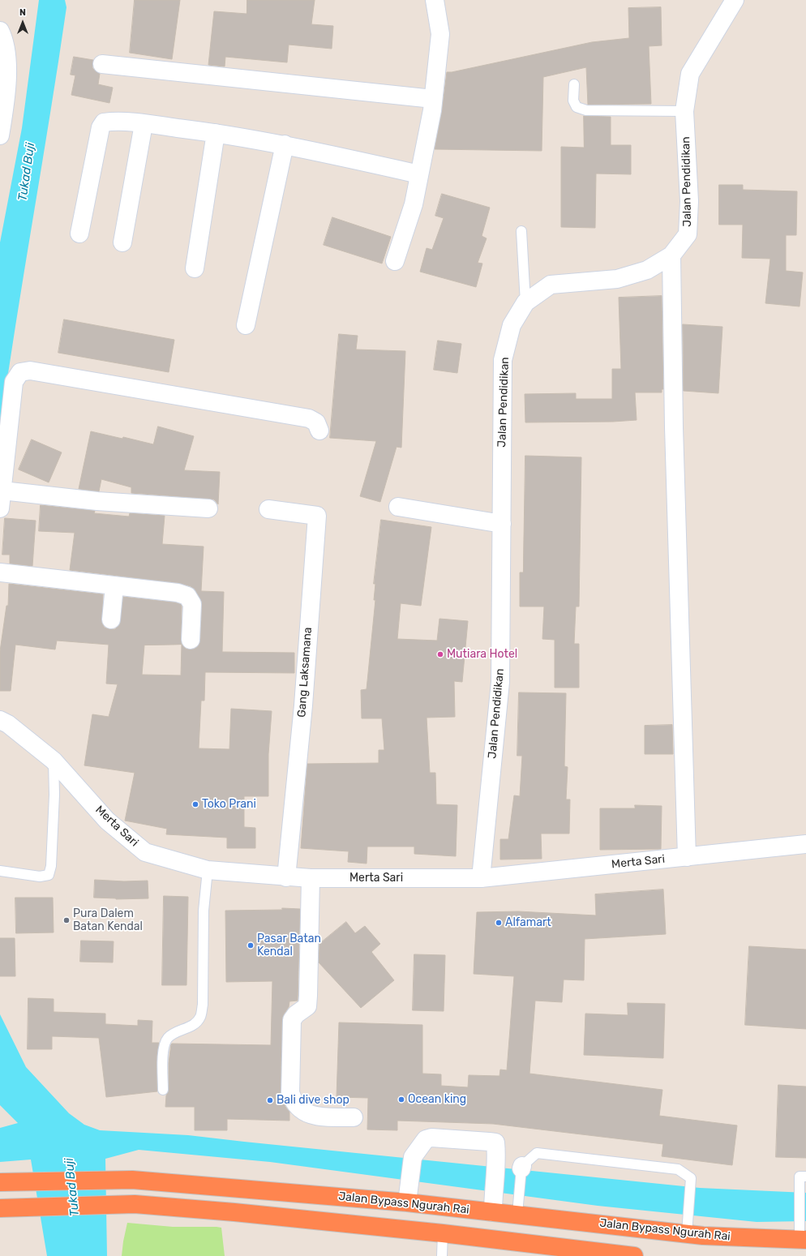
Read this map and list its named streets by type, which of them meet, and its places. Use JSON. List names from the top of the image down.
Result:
{
  "streets": {
    "highway": ["Jalan Bypass Ngurah Rai"],
    "street": ["Jalan Pendidikan", "Gang Laksamana", "Merta Sari"]
  },
  "crossings": [
    ["Jalan Pendidikan", "Merta Sari"],
    ["Gang Laksamana", "Merta Sari"]
  ],
  "water": ["Tukad Buji"],
  "places": [
    "Mutiara Hotel",
    "Toko Prani",
    "Pura Dalem Batan Kendal",
    "Alfamart",
    "Pasar Batan Kendal",
    "Ocean king",
    "Bali dive shop"
  ],
  "north": "top"
}
